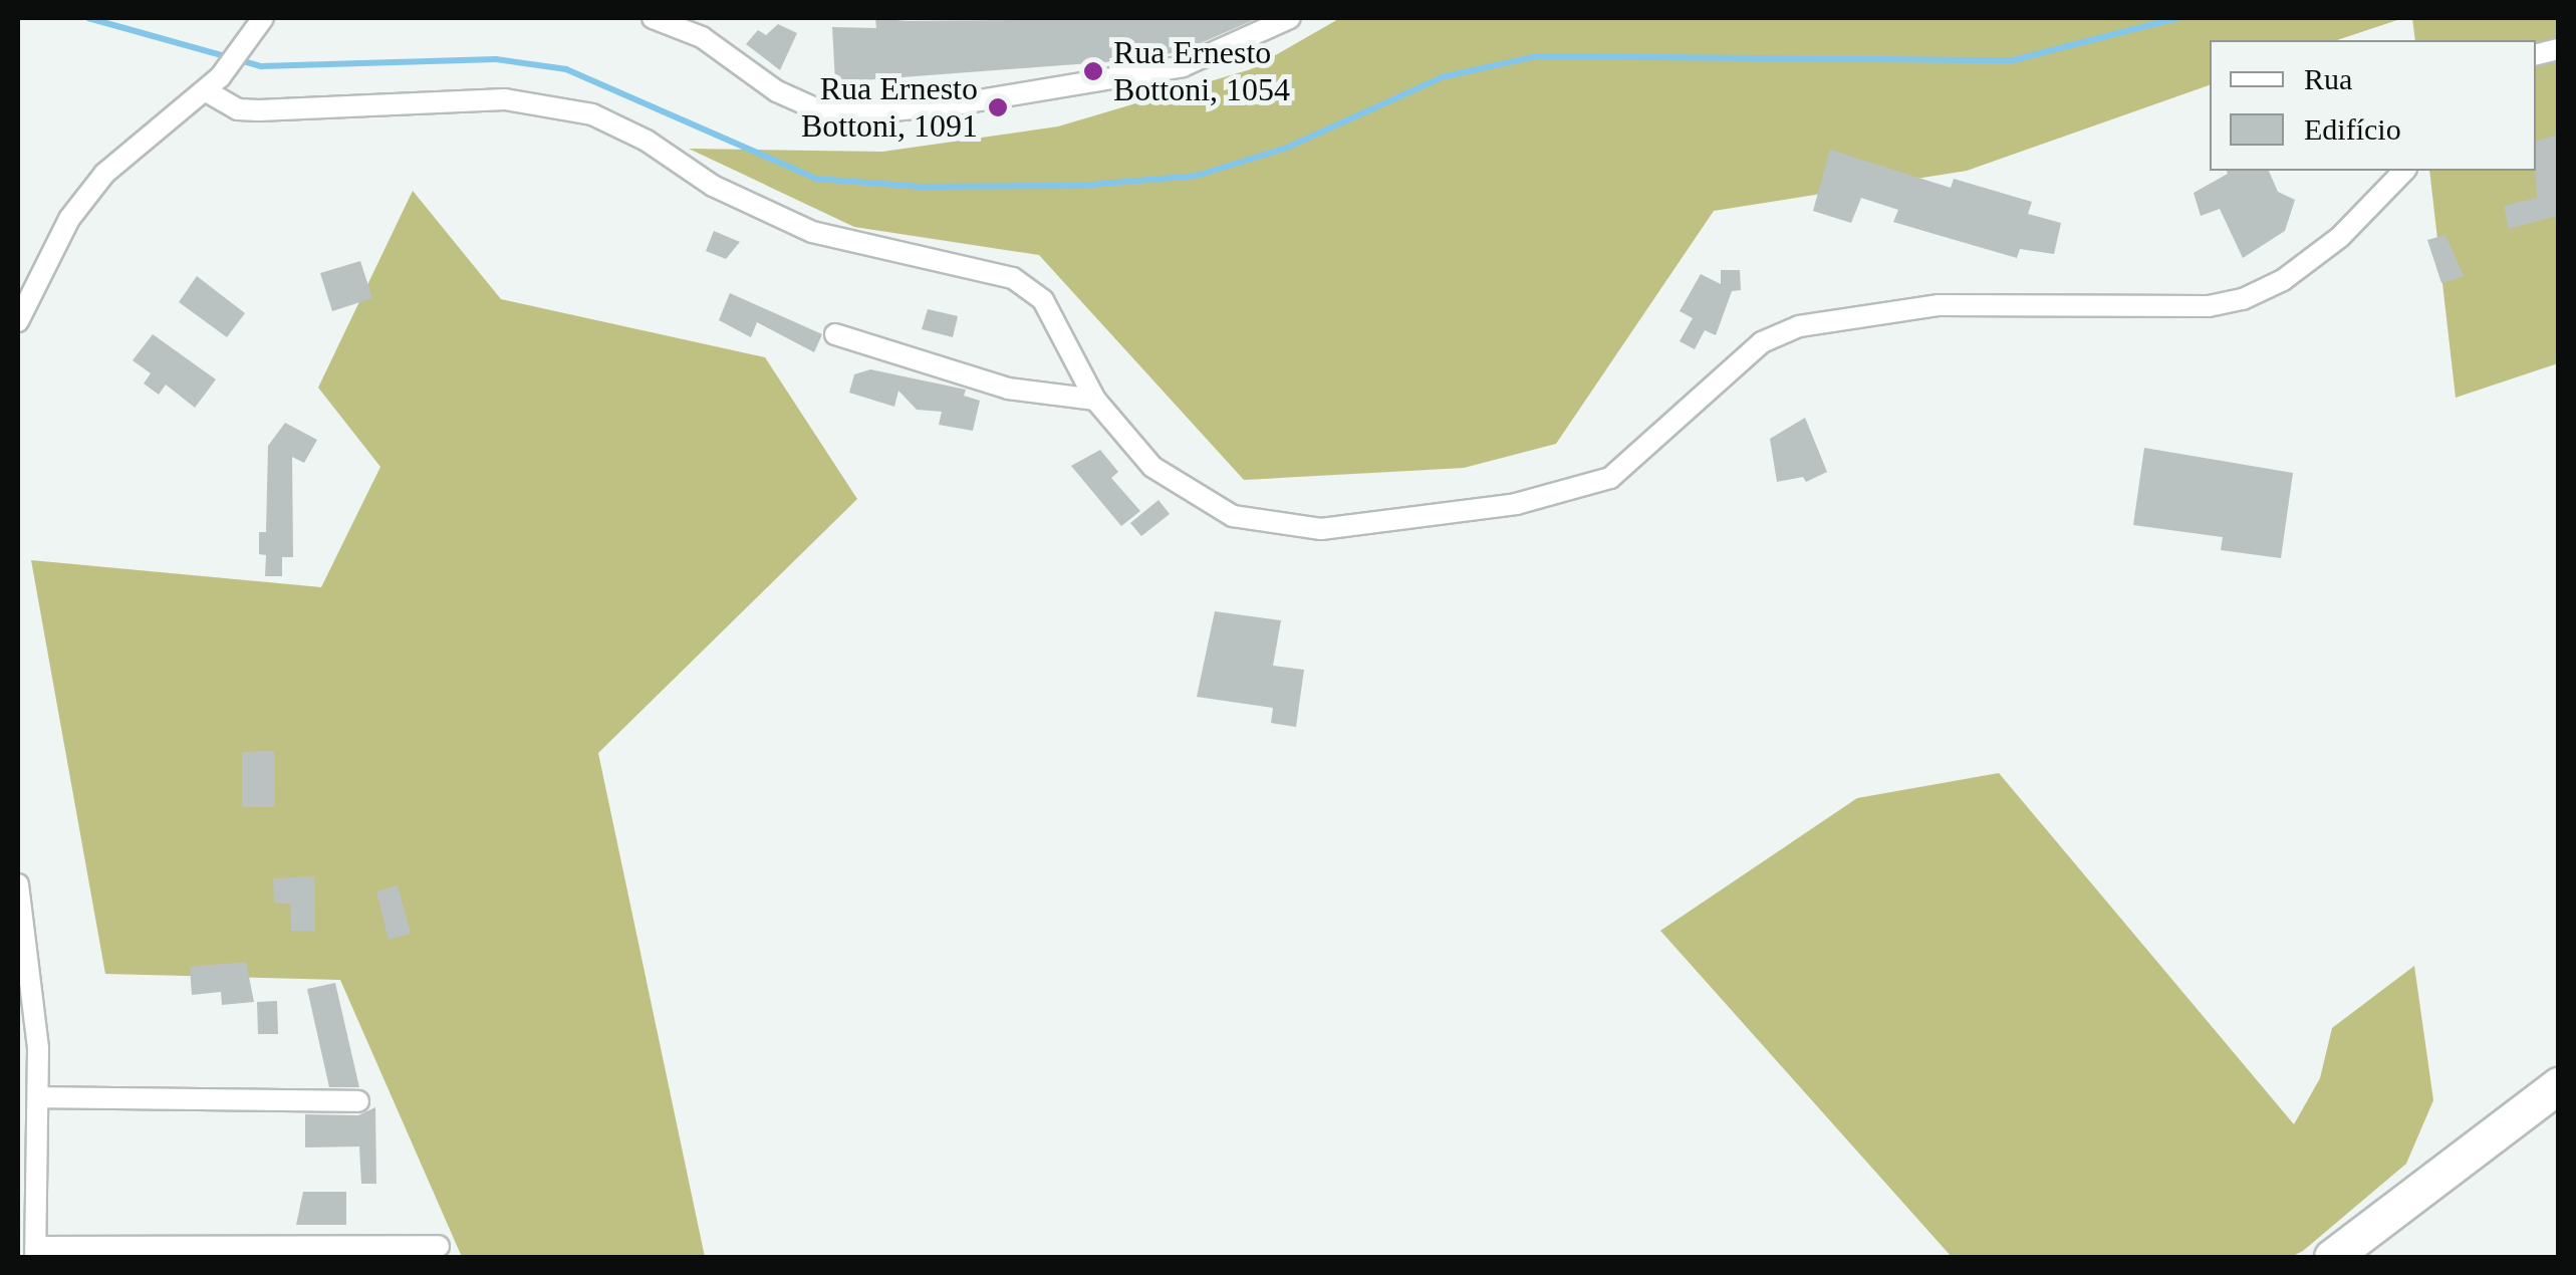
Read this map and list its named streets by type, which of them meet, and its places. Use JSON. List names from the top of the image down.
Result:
{
  "places": ["Rua Ernesto Bottoni, 1054", "Rua Ernesto Bottoni, 1091"],
  "legend": ["Rua", "Edifício"]
}
